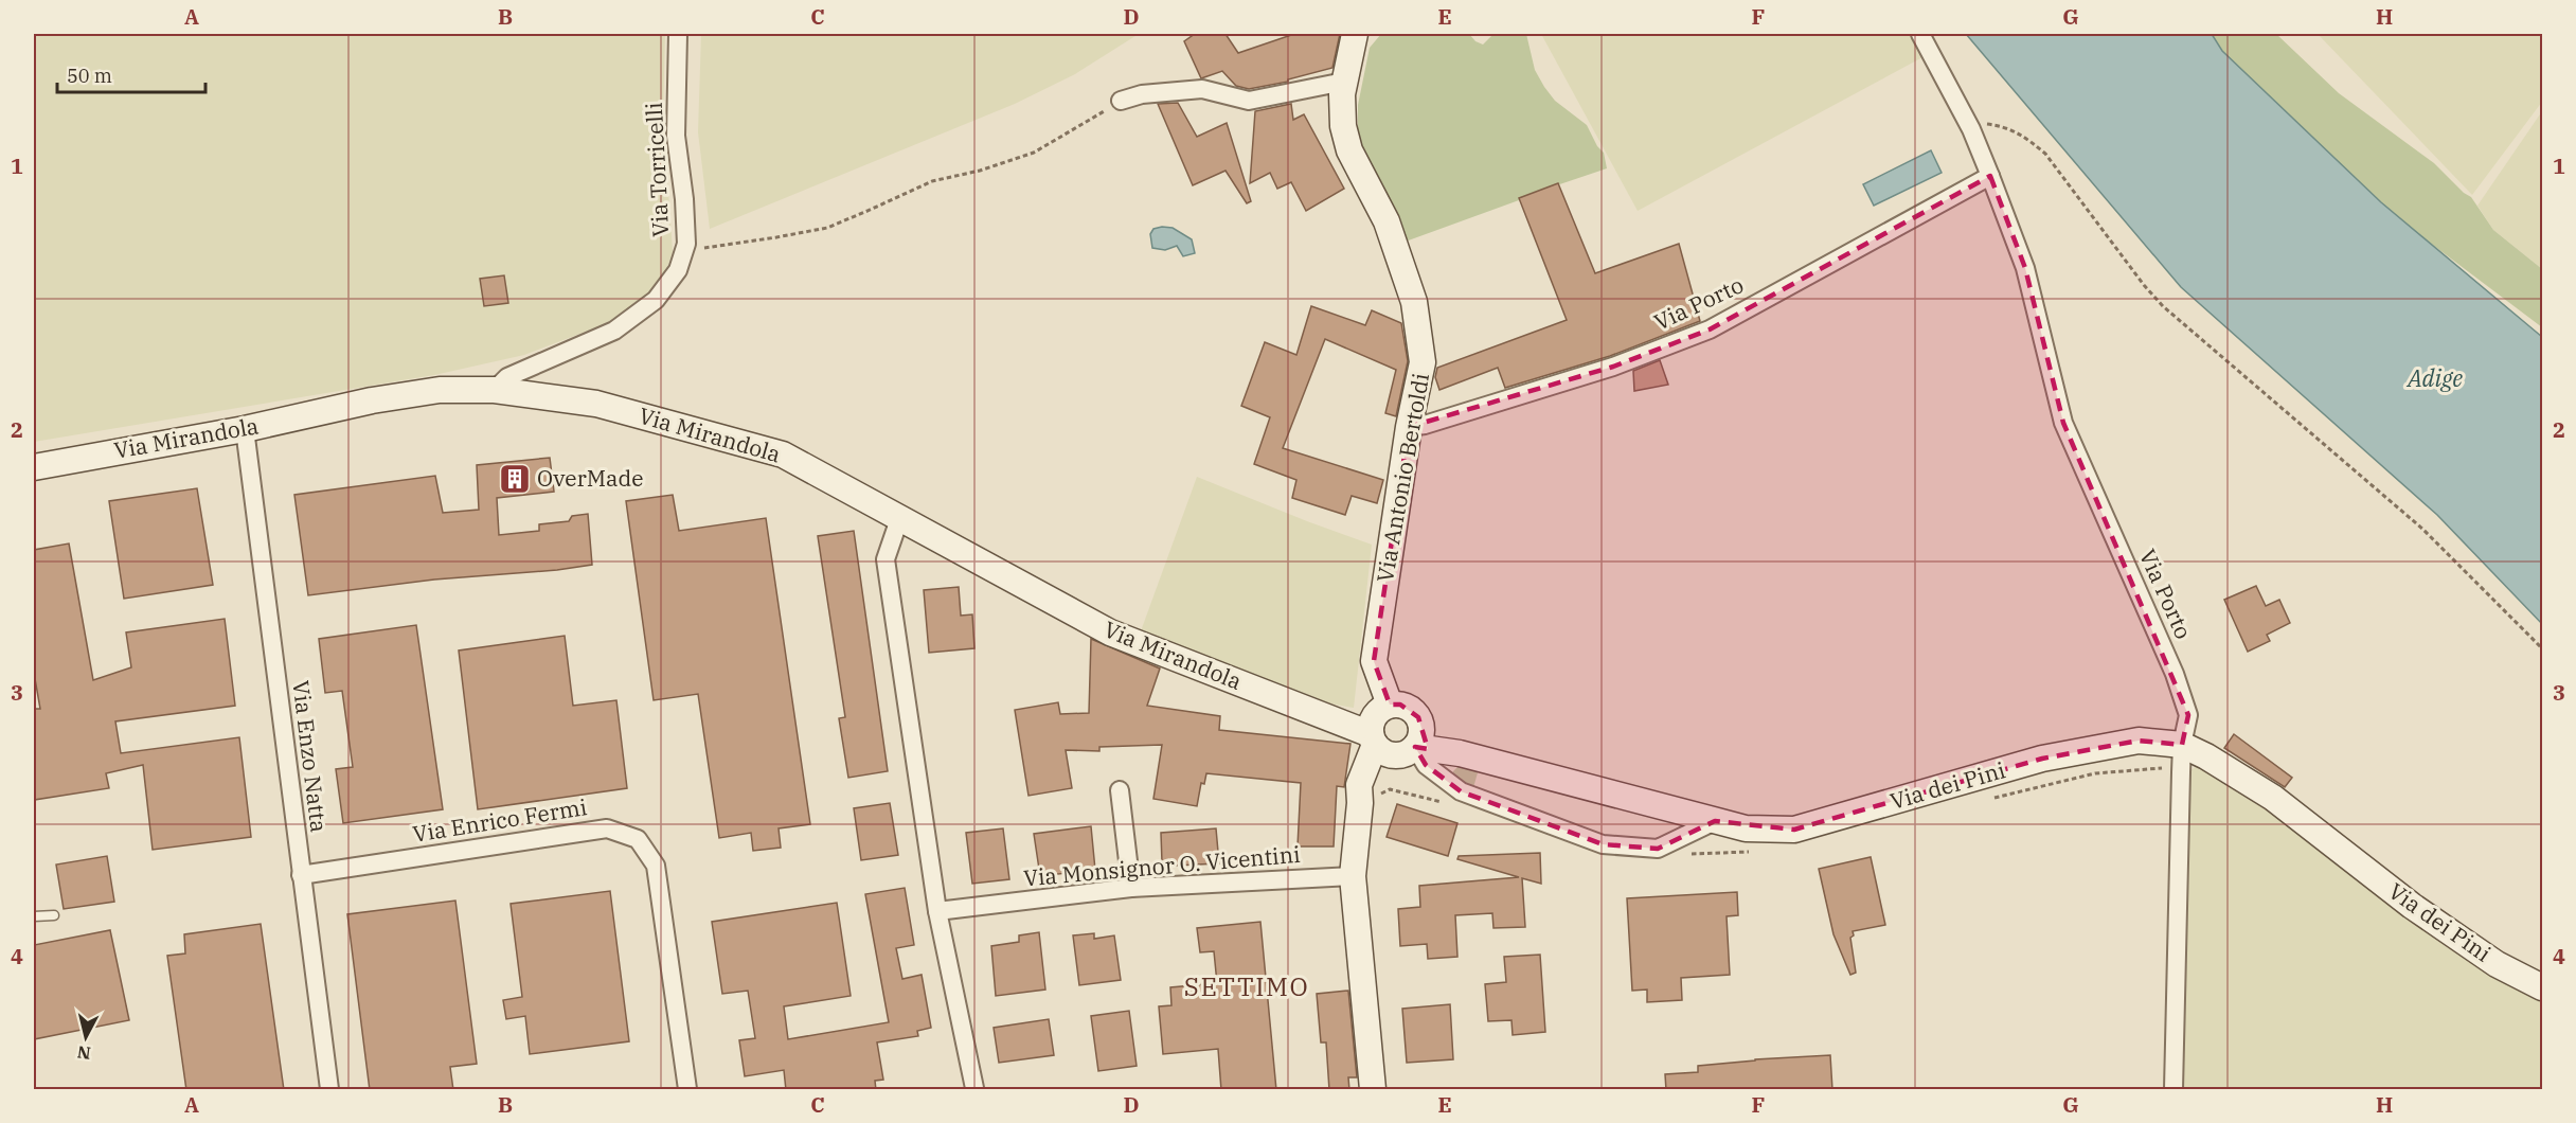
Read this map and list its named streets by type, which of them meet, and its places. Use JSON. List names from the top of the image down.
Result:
{
  "streets": {
    "street": [
      "Via Torricelli",
      "Via Porto",
      "Via Mirandola",
      "Via Antonio Bertoldi",
      "Via Enzo Natta",
      "Via dei Pini",
      "Via Enrico Fermi",
      "Via Monsignor O. Vicentini"
    ]
  },
  "crossings": [
    ["Via Torricelli", "Via Mirandola"],
    ["Via Porto", "Via Antonio Bertoldi"],
    ["Via Porto", "Via dei Pini"],
    ["Via Mirandola", "Via Antonio Bertoldi"],
    ["Via Mirandola", "Via Enzo Natta"],
    ["Via Mirandola", "Via dei Pini"],
    ["Via Antonio Bertoldi", "Via dei Pini"],
    ["Via Enzo Natta", "Via Enrico Fermi"]
  ],
  "districts": ["SETTIMO"],
  "water": ["Adige"],
  "places": {
    "building": ["OverMade"]
  },
  "scale_bar": "50 m",
  "north": "bottom",
  "grid": {
    "columns": [
      "A",
      "B",
      "C",
      "D",
      "E",
      "F",
      "G",
      "H"
    ],
    "rows": [
      "1",
      "2",
      "3",
      "4"
    ]
  }
}
